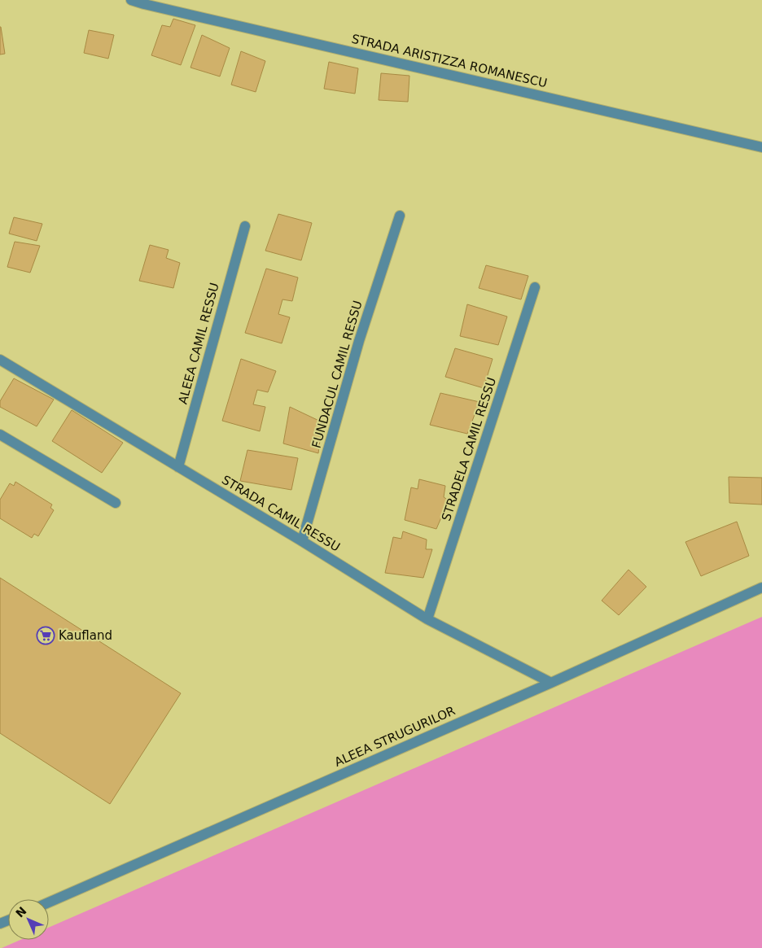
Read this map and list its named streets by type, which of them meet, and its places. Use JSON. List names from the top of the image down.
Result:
{
  "streets": {
    "street": [
      "STRADA ARISTIZZA ROMANESCU",
      "ALEEA CAMIL RESSU",
      "FUNDACUL CAMIL RESSU",
      "STRADELA CAMIL RESSU",
      "STRADA CAMIL RESSU",
      "ALEEA STRUGURILOR"
    ]
  },
  "crossings": [
    ["ALEEA CAMIL RESSU", "STRADA CAMIL RESSU"],
    ["FUNDACUL CAMIL RESSU", "STRADA CAMIL RESSU"],
    ["STRADELA CAMIL RESSU", "STRADA CAMIL RESSU"],
    ["STRADA CAMIL RESSU", "ALEEA STRUGURILOR"]
  ],
  "places": {
    "supermarket": ["Kaufland"]
  },
  "north": "top left"
}
